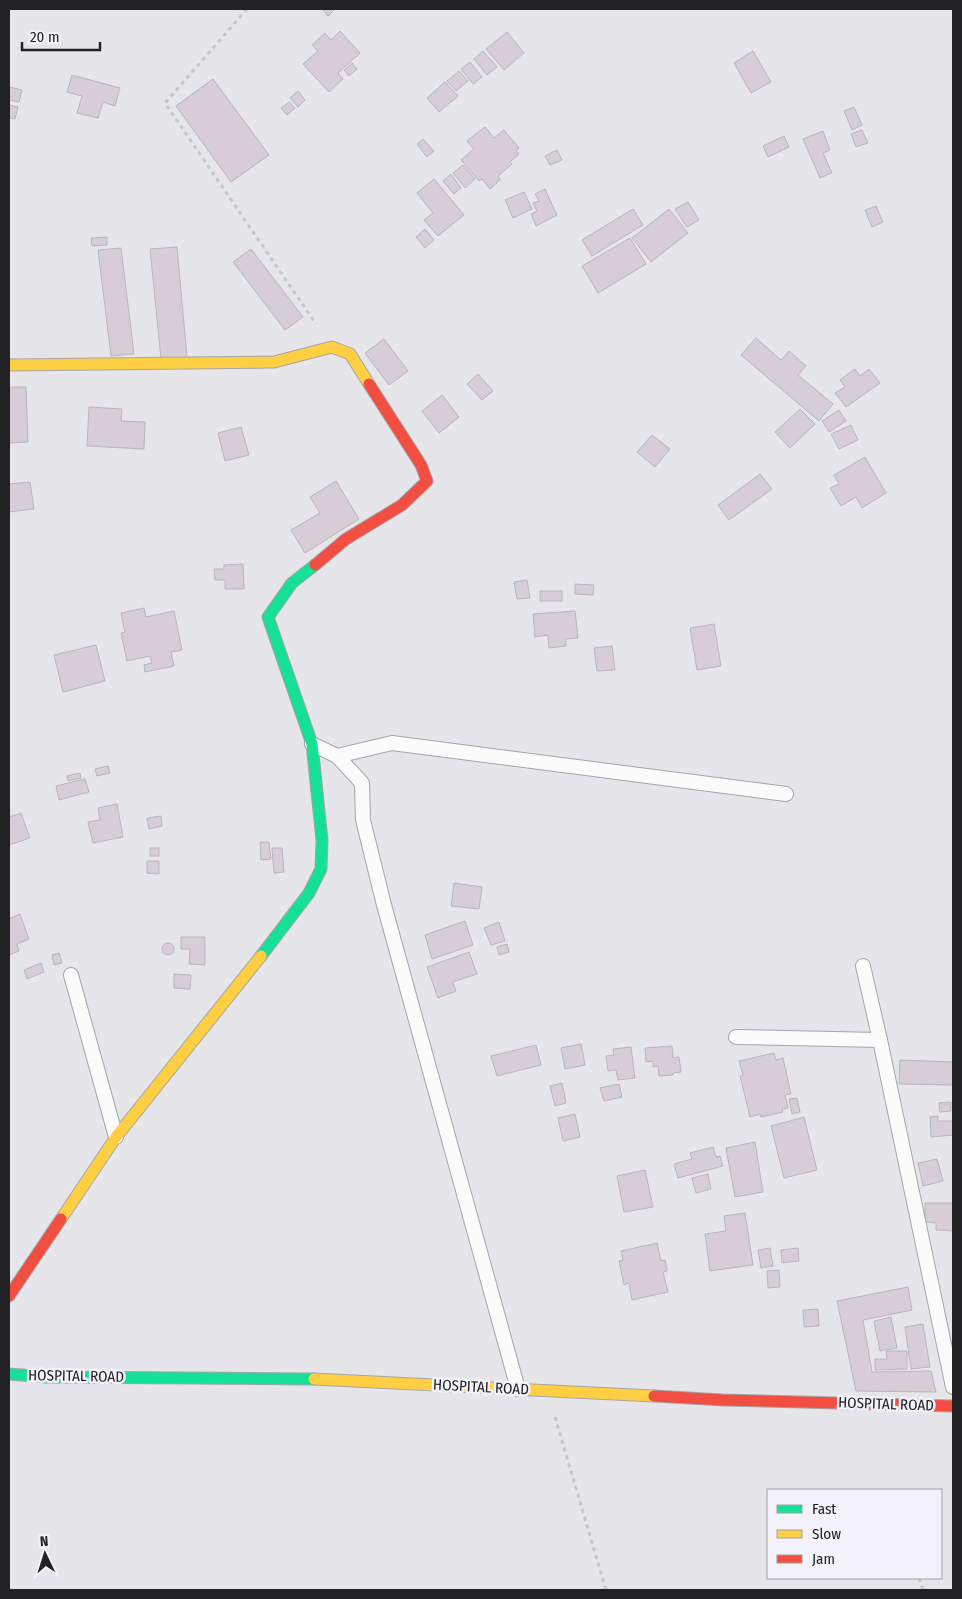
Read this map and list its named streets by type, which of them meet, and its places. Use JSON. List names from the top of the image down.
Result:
{
  "streets": {
    "street": ["HOSPITAL ROAD"]
  },
  "legend": ["Fast", "Slow", "Jam"],
  "scale_bar": "20 m",
  "north": "top"
}
